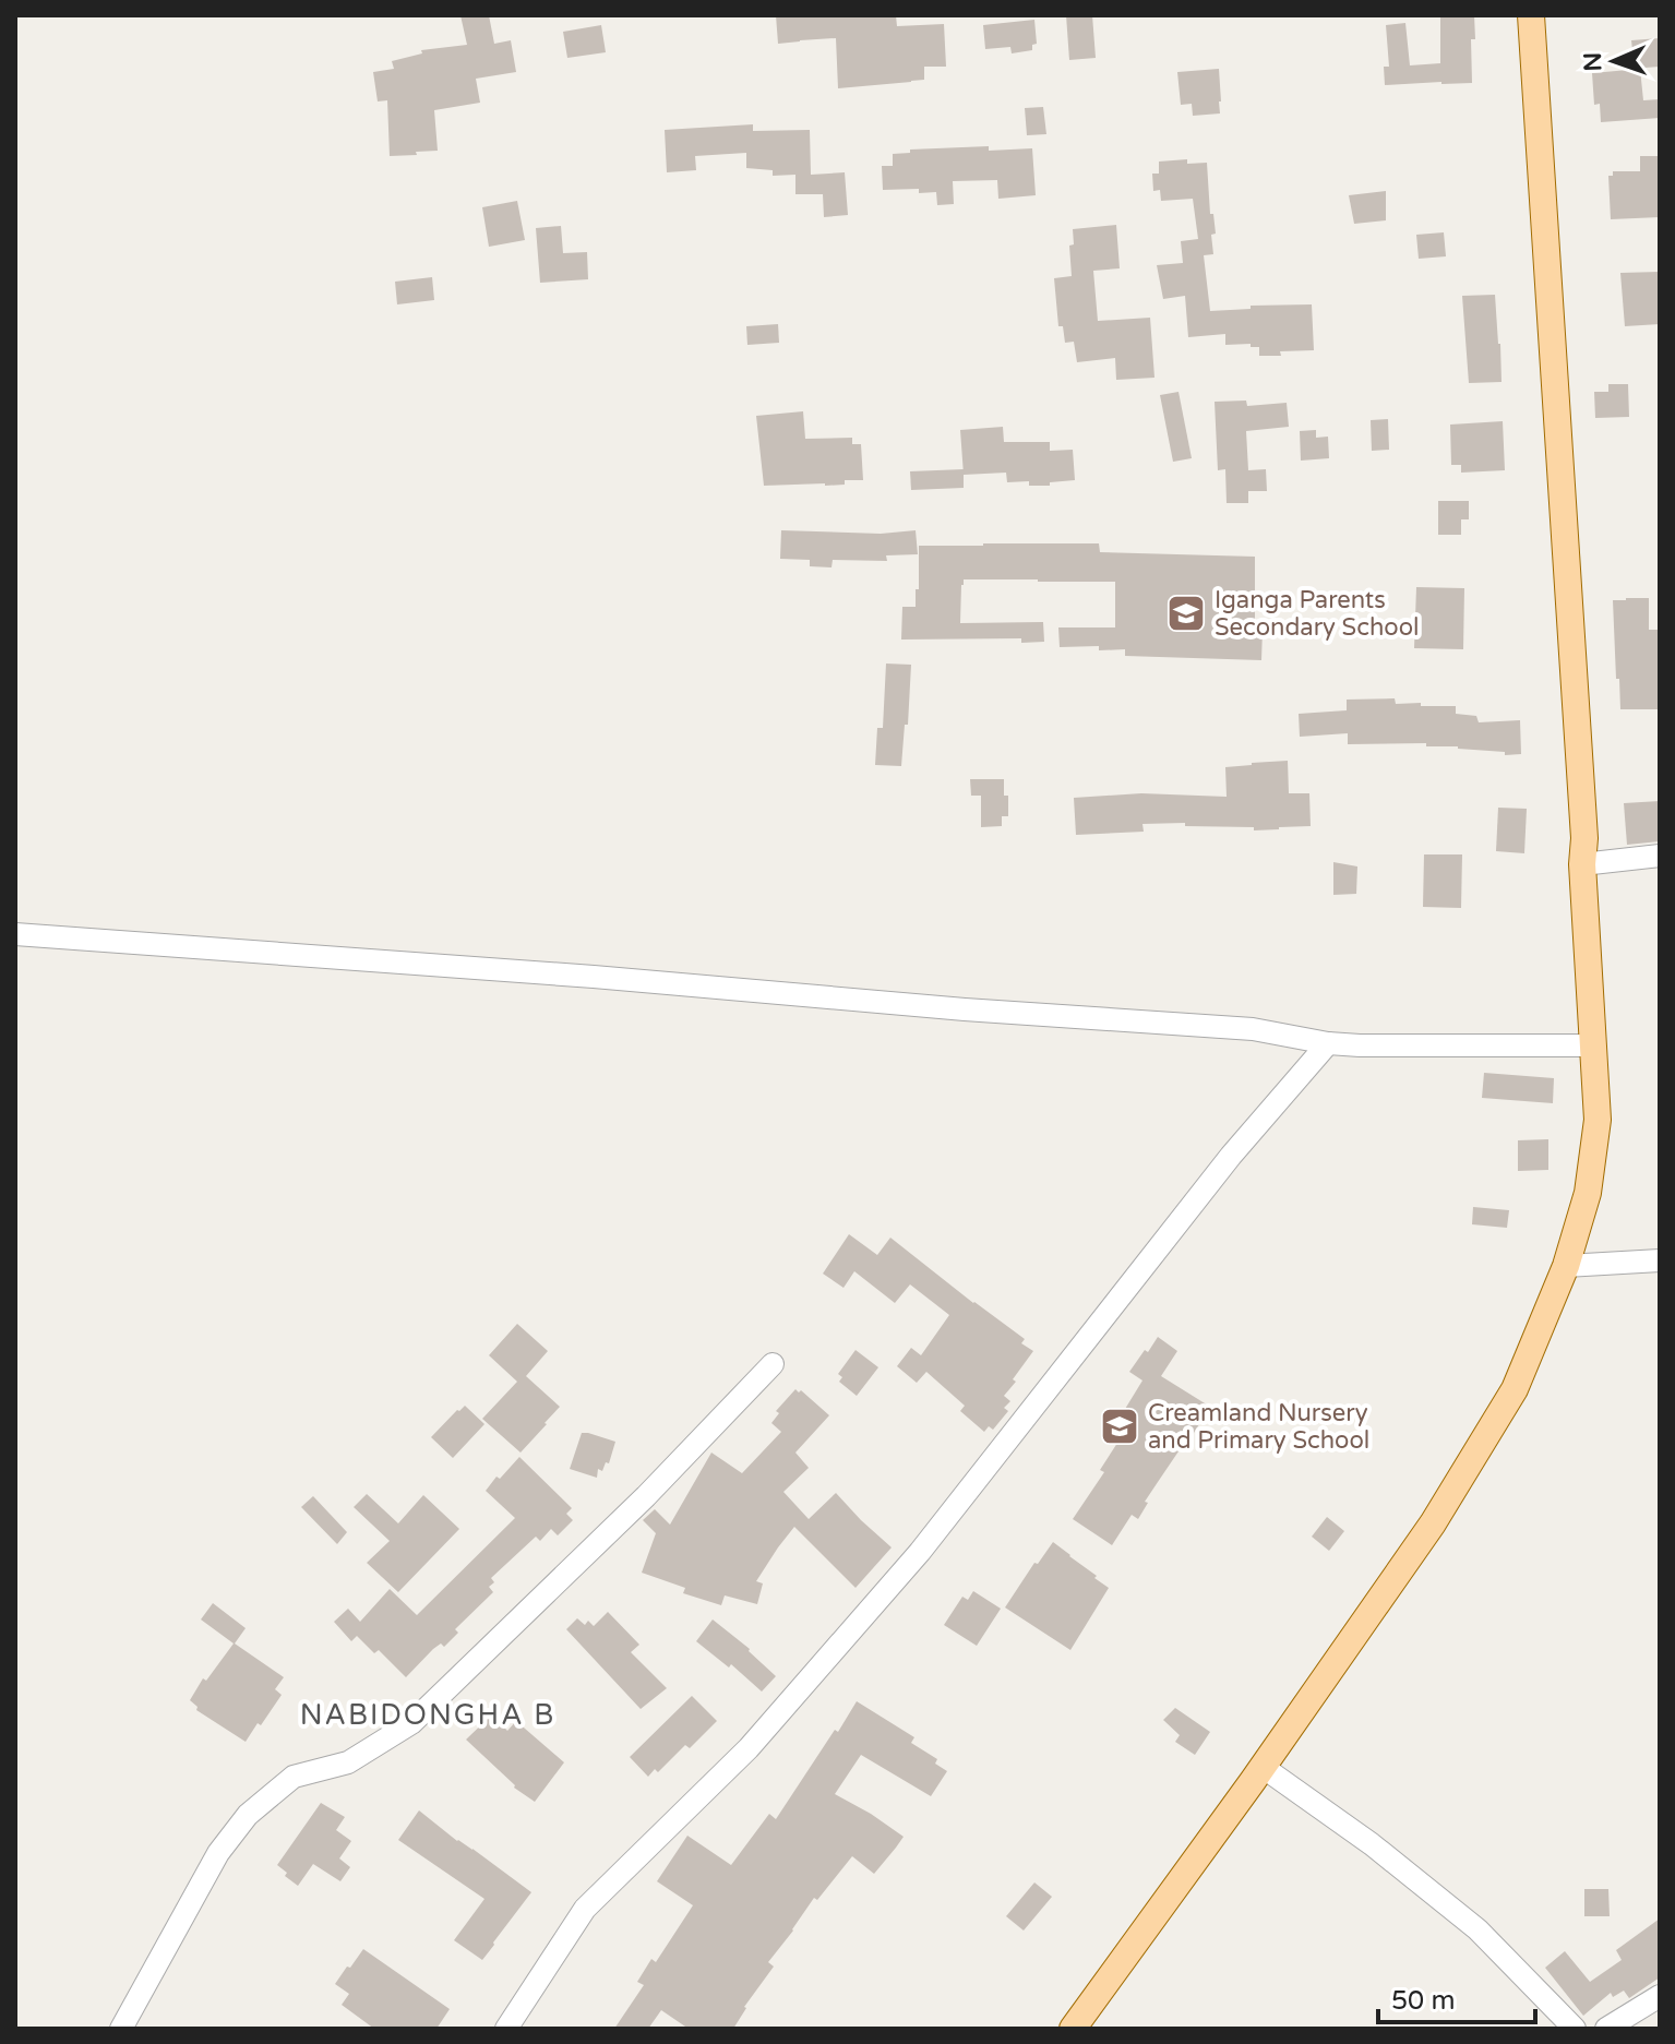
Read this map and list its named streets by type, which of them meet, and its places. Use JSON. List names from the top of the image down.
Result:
{
  "districts": ["NABIDONGHA B"],
  "places": {
    "school or university": ["Iganga Parents Secondary School", "Creamland Nursery and Primary School"]
  },
  "scale_bar": "50 m",
  "north": "left"
}
